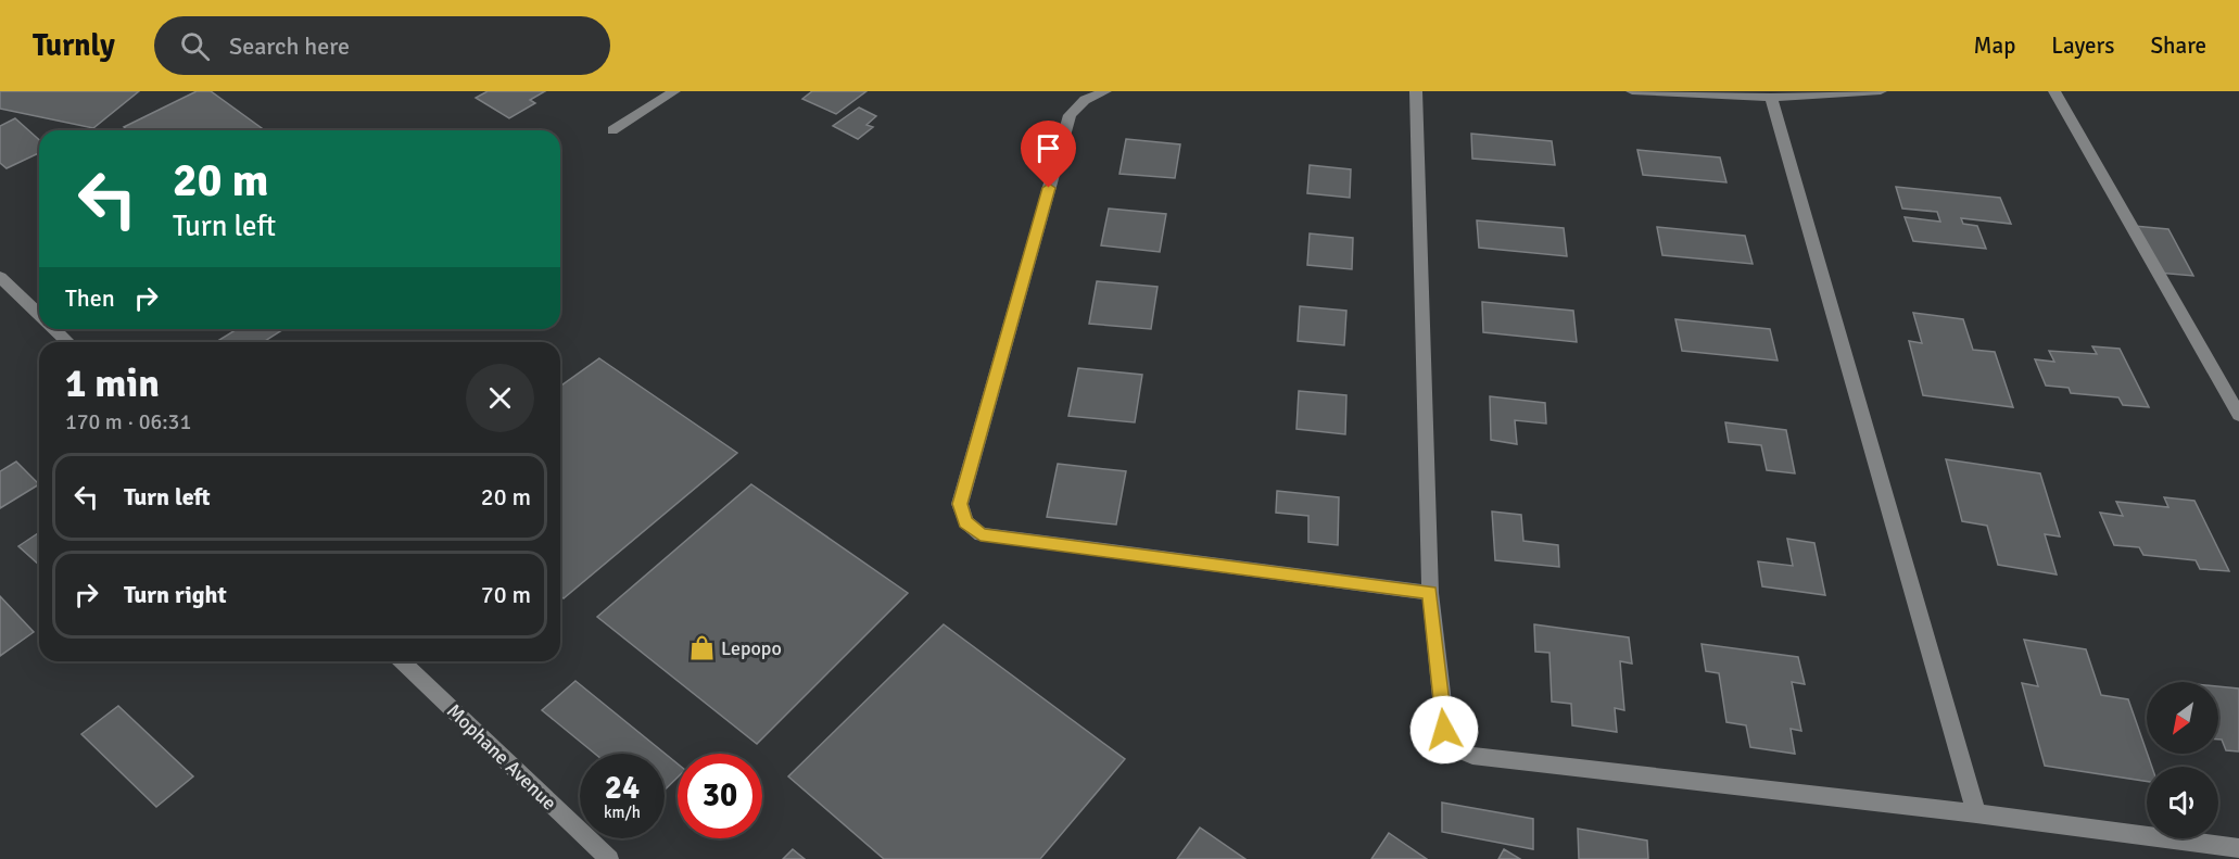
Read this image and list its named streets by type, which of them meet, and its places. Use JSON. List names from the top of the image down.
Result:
{
  "streets": {
    "street": ["Mophane Avenue"]
  },
  "places": {
    "shop": ["Lepopo"]
  },
  "north": "bottom left",
  "page": {
    "header": "Turnly",
    "search": "Search here",
    "nav": ["Map", "Layers", "Share"],
    "turn": ["20 m", "Turn left"],
    "then": "Then",
    "heading": ["1 min", "170 m · 06:31"],
    "list": [
      {
        "name": "Turn left",
        "value": "20 m"
      },
      {
        "name": "Turn right",
        "value": "70 m"
      }
    ],
    "speed": "24 km/h",
    "limit": "30"
  }
}
